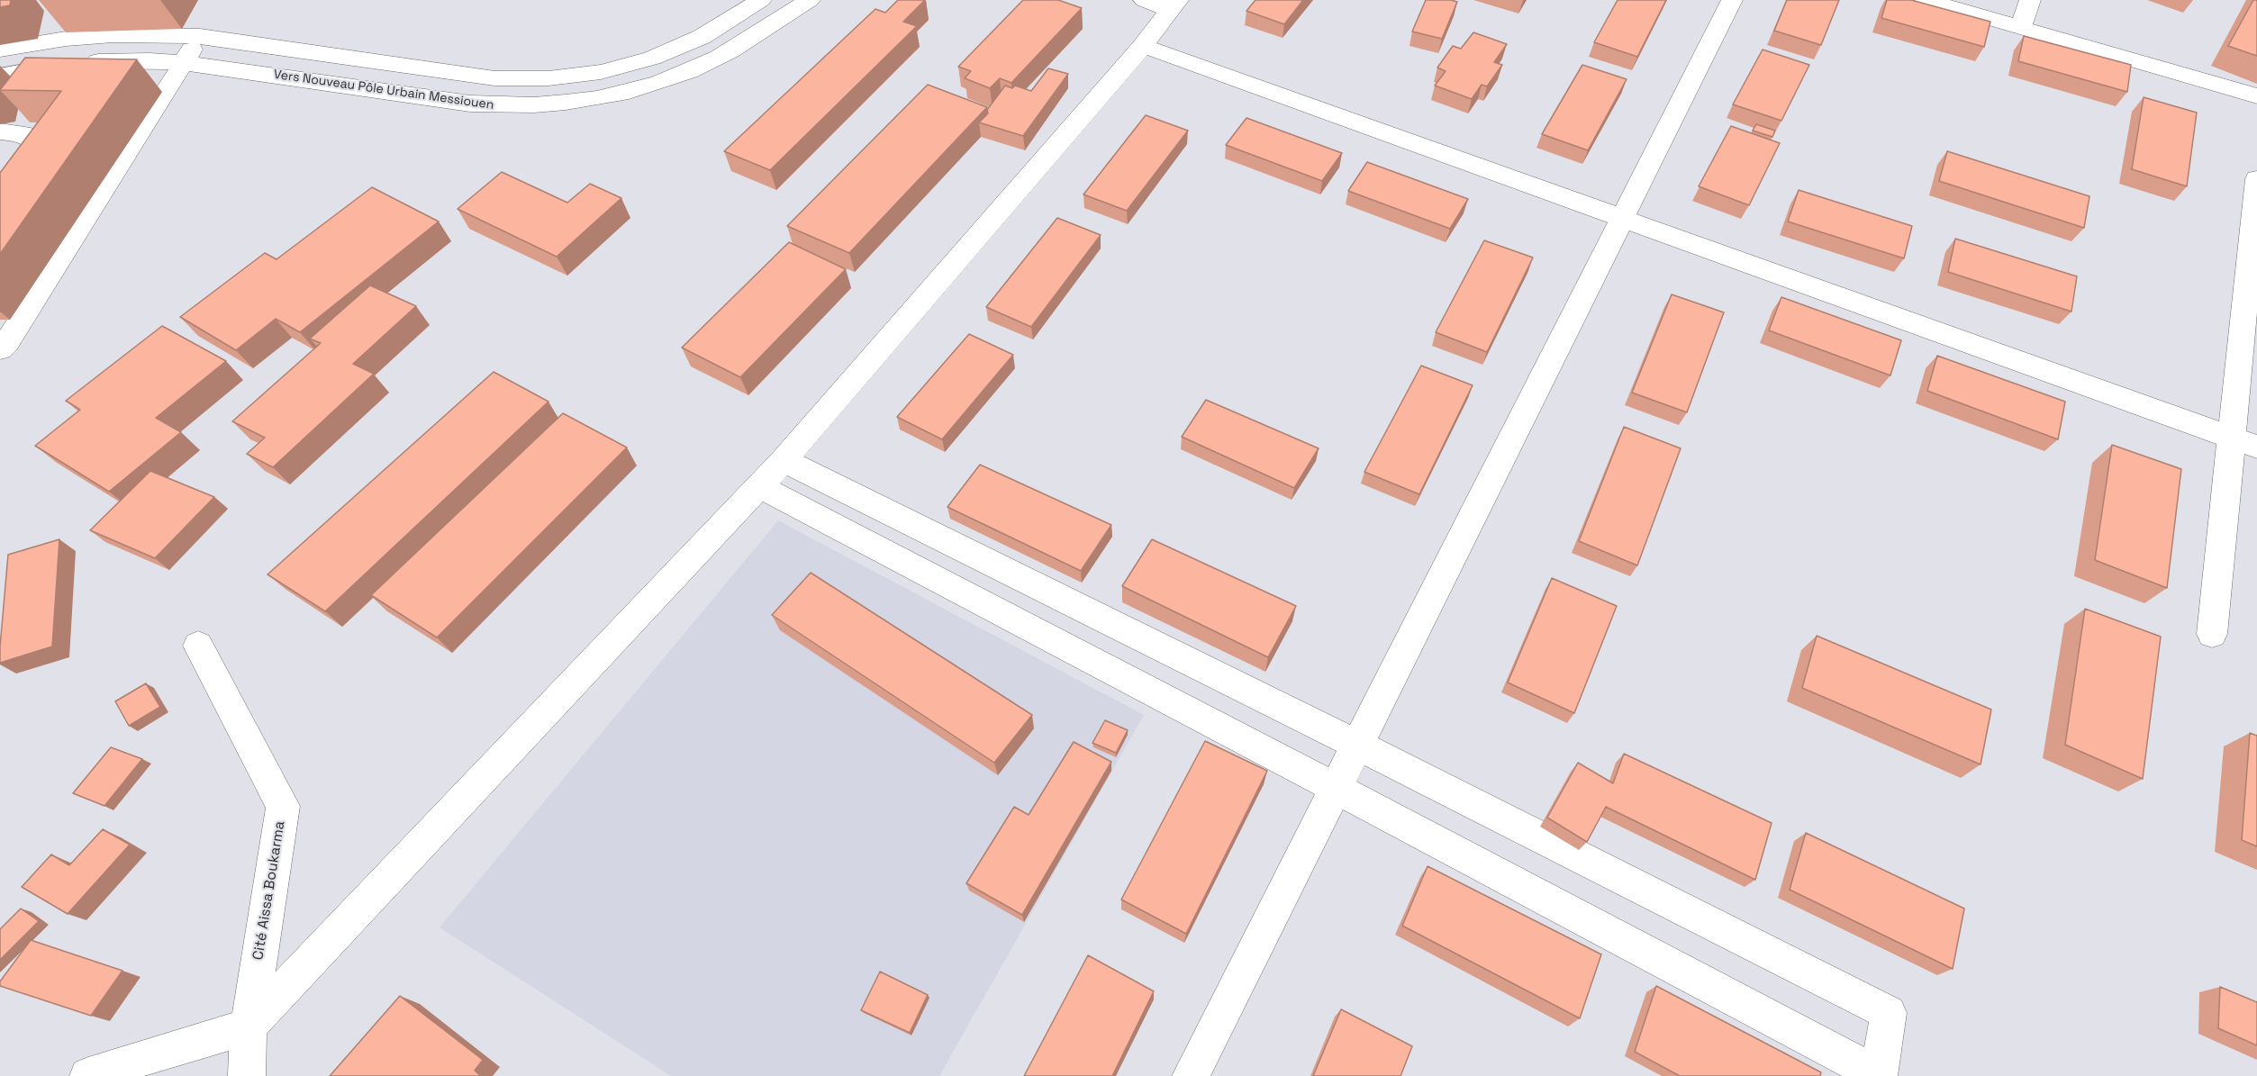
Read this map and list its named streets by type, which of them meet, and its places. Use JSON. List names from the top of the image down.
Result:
{
  "streets": {
    "street": ["Vers Nouveau Pôle Urbain Messiouen", "Cité Aissa Boukarma"]
  }
}
